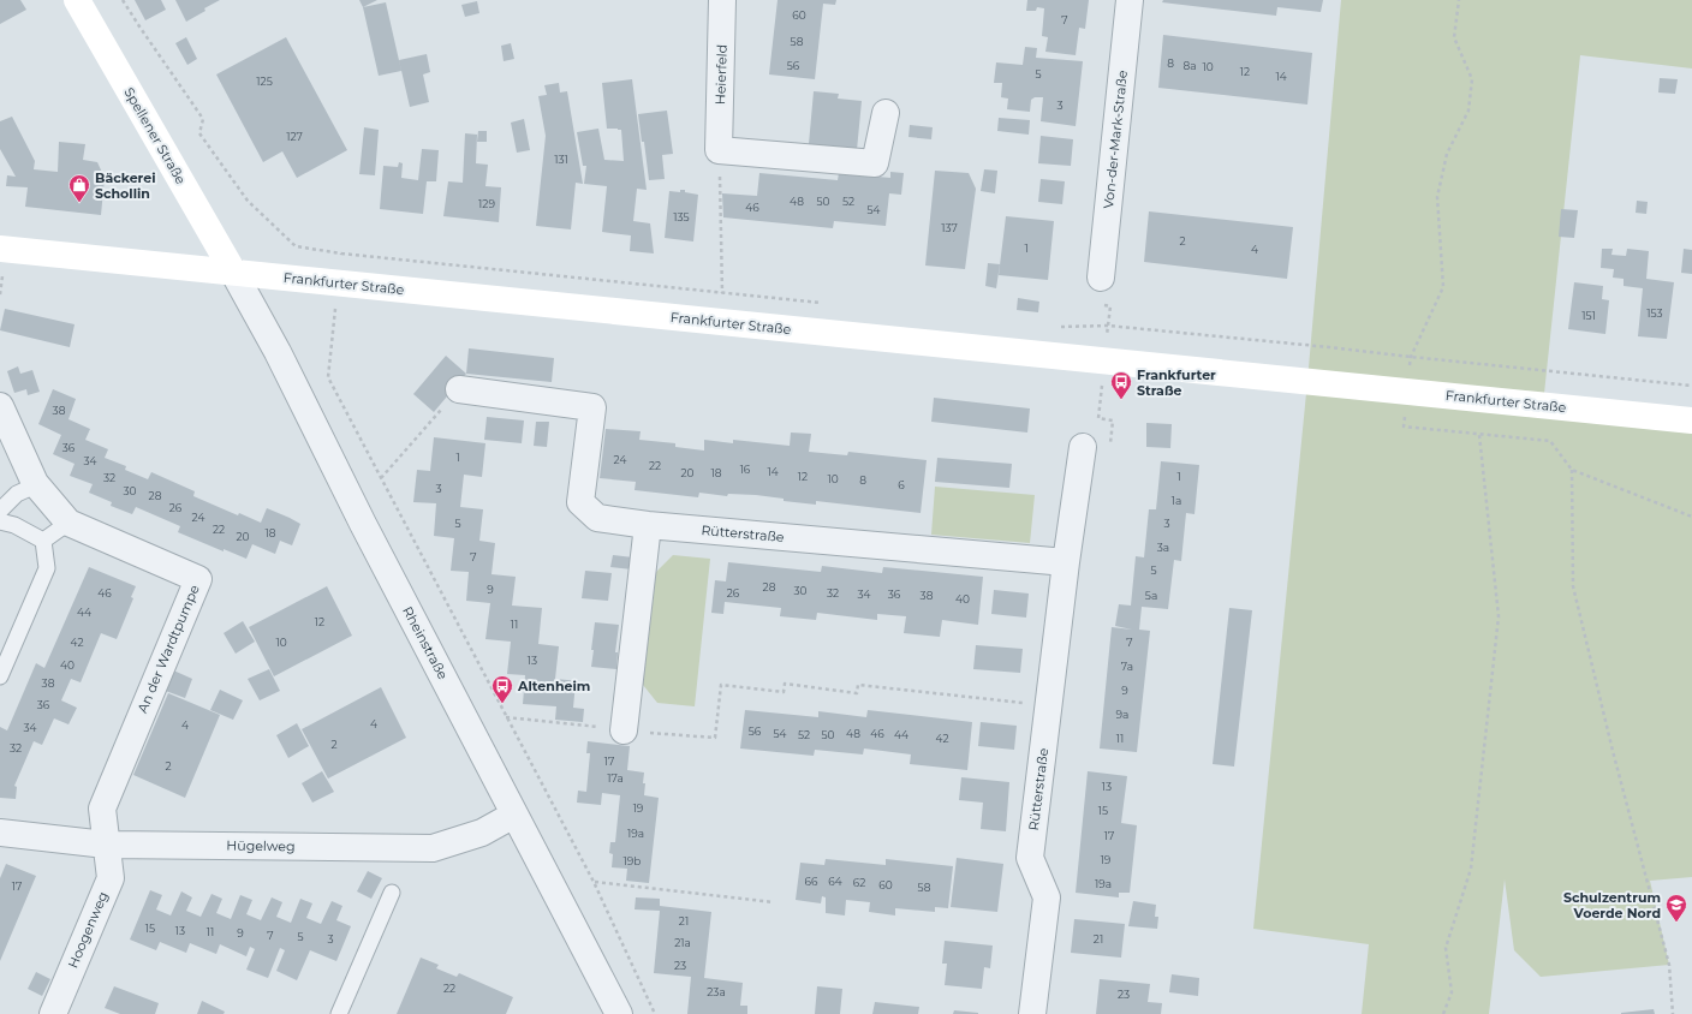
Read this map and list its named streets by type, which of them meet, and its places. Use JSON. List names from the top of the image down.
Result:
{
  "streets": {
    "main road": ["Spellener Straße", "Frankfurter Straße"],
    "street": [
      "Heierfeld",
      "Von-der-Mark-Straße",
      "Rütterstraße",
      "Rheinstraße",
      "An der Wardtpumpe",
      "Hügelweg",
      "Hoogenweg"
    ]
  },
  "crossings": [
    ["Spellener Straße", "Frankfurter Straße"],
    ["Spellener Straße", "Rheinstraße"],
    ["Frankfurter Straße", "Rheinstraße"],
    ["Rheinstraße", "Hügelweg"],
    ["An der Wardtpumpe", "Hügelweg"],
    ["An der Wardtpumpe", "Hoogenweg"],
    ["Hügelweg", "Hoogenweg"]
  ],
  "places": {
    "shop": ["Bäckerei Schollin"],
    "bus stop": ["Frankfurter Straße", "Altenheim"],
    "school or university": ["Schulzentrum Voerde Nord"]
  },
  "house_numbers": [
    "60",
    "7",
    "58",
    "8",
    "56",
    "8a",
    "10",
    "12",
    "5",
    "14",
    "125",
    "3",
    "127",
    "131",
    "48",
    "50",
    "52",
    "129",
    "46",
    "54",
    "135",
    "137",
    "2",
    "1",
    "4",
    "153",
    "151",
    "38",
    "36",
    "1",
    "24",
    "34",
    "22",
    "16",
    "14",
    "20",
    "18",
    "12",
    "1",
    "32",
    "10",
    "8",
    "6",
    "3",
    "30",
    "28",
    "1a",
    "26",
    "24",
    "5",
    "3",
    "22",
    "18",
    "20",
    "3a",
    "7",
    "5",
    "28",
    "9",
    "30",
    "46",
    "26",
    "32",
    "34",
    "36",
    "38",
    "5a",
    "40",
    "44",
    "12",
    "11",
    "42",
    "10",
    "7",
    "13",
    "40",
    "7a",
    "38",
    "9",
    "36",
    "9a",
    "4",
    "4",
    "34",
    "56",
    "54",
    "48",
    "46",
    "52",
    "50",
    "44",
    "42",
    "11",
    "2",
    "32",
    "17",
    "2",
    "17a",
    "13",
    "19",
    "15",
    "19a",
    "17",
    "19",
    "19b",
    "66",
    "64",
    "62",
    "19a",
    "60",
    "17",
    "58",
    "21",
    "15",
    "13",
    "11",
    "9",
    "7",
    "5",
    "3",
    "21",
    "21a",
    "23",
    "22",
    "23a",
    "23"
  ]
}
